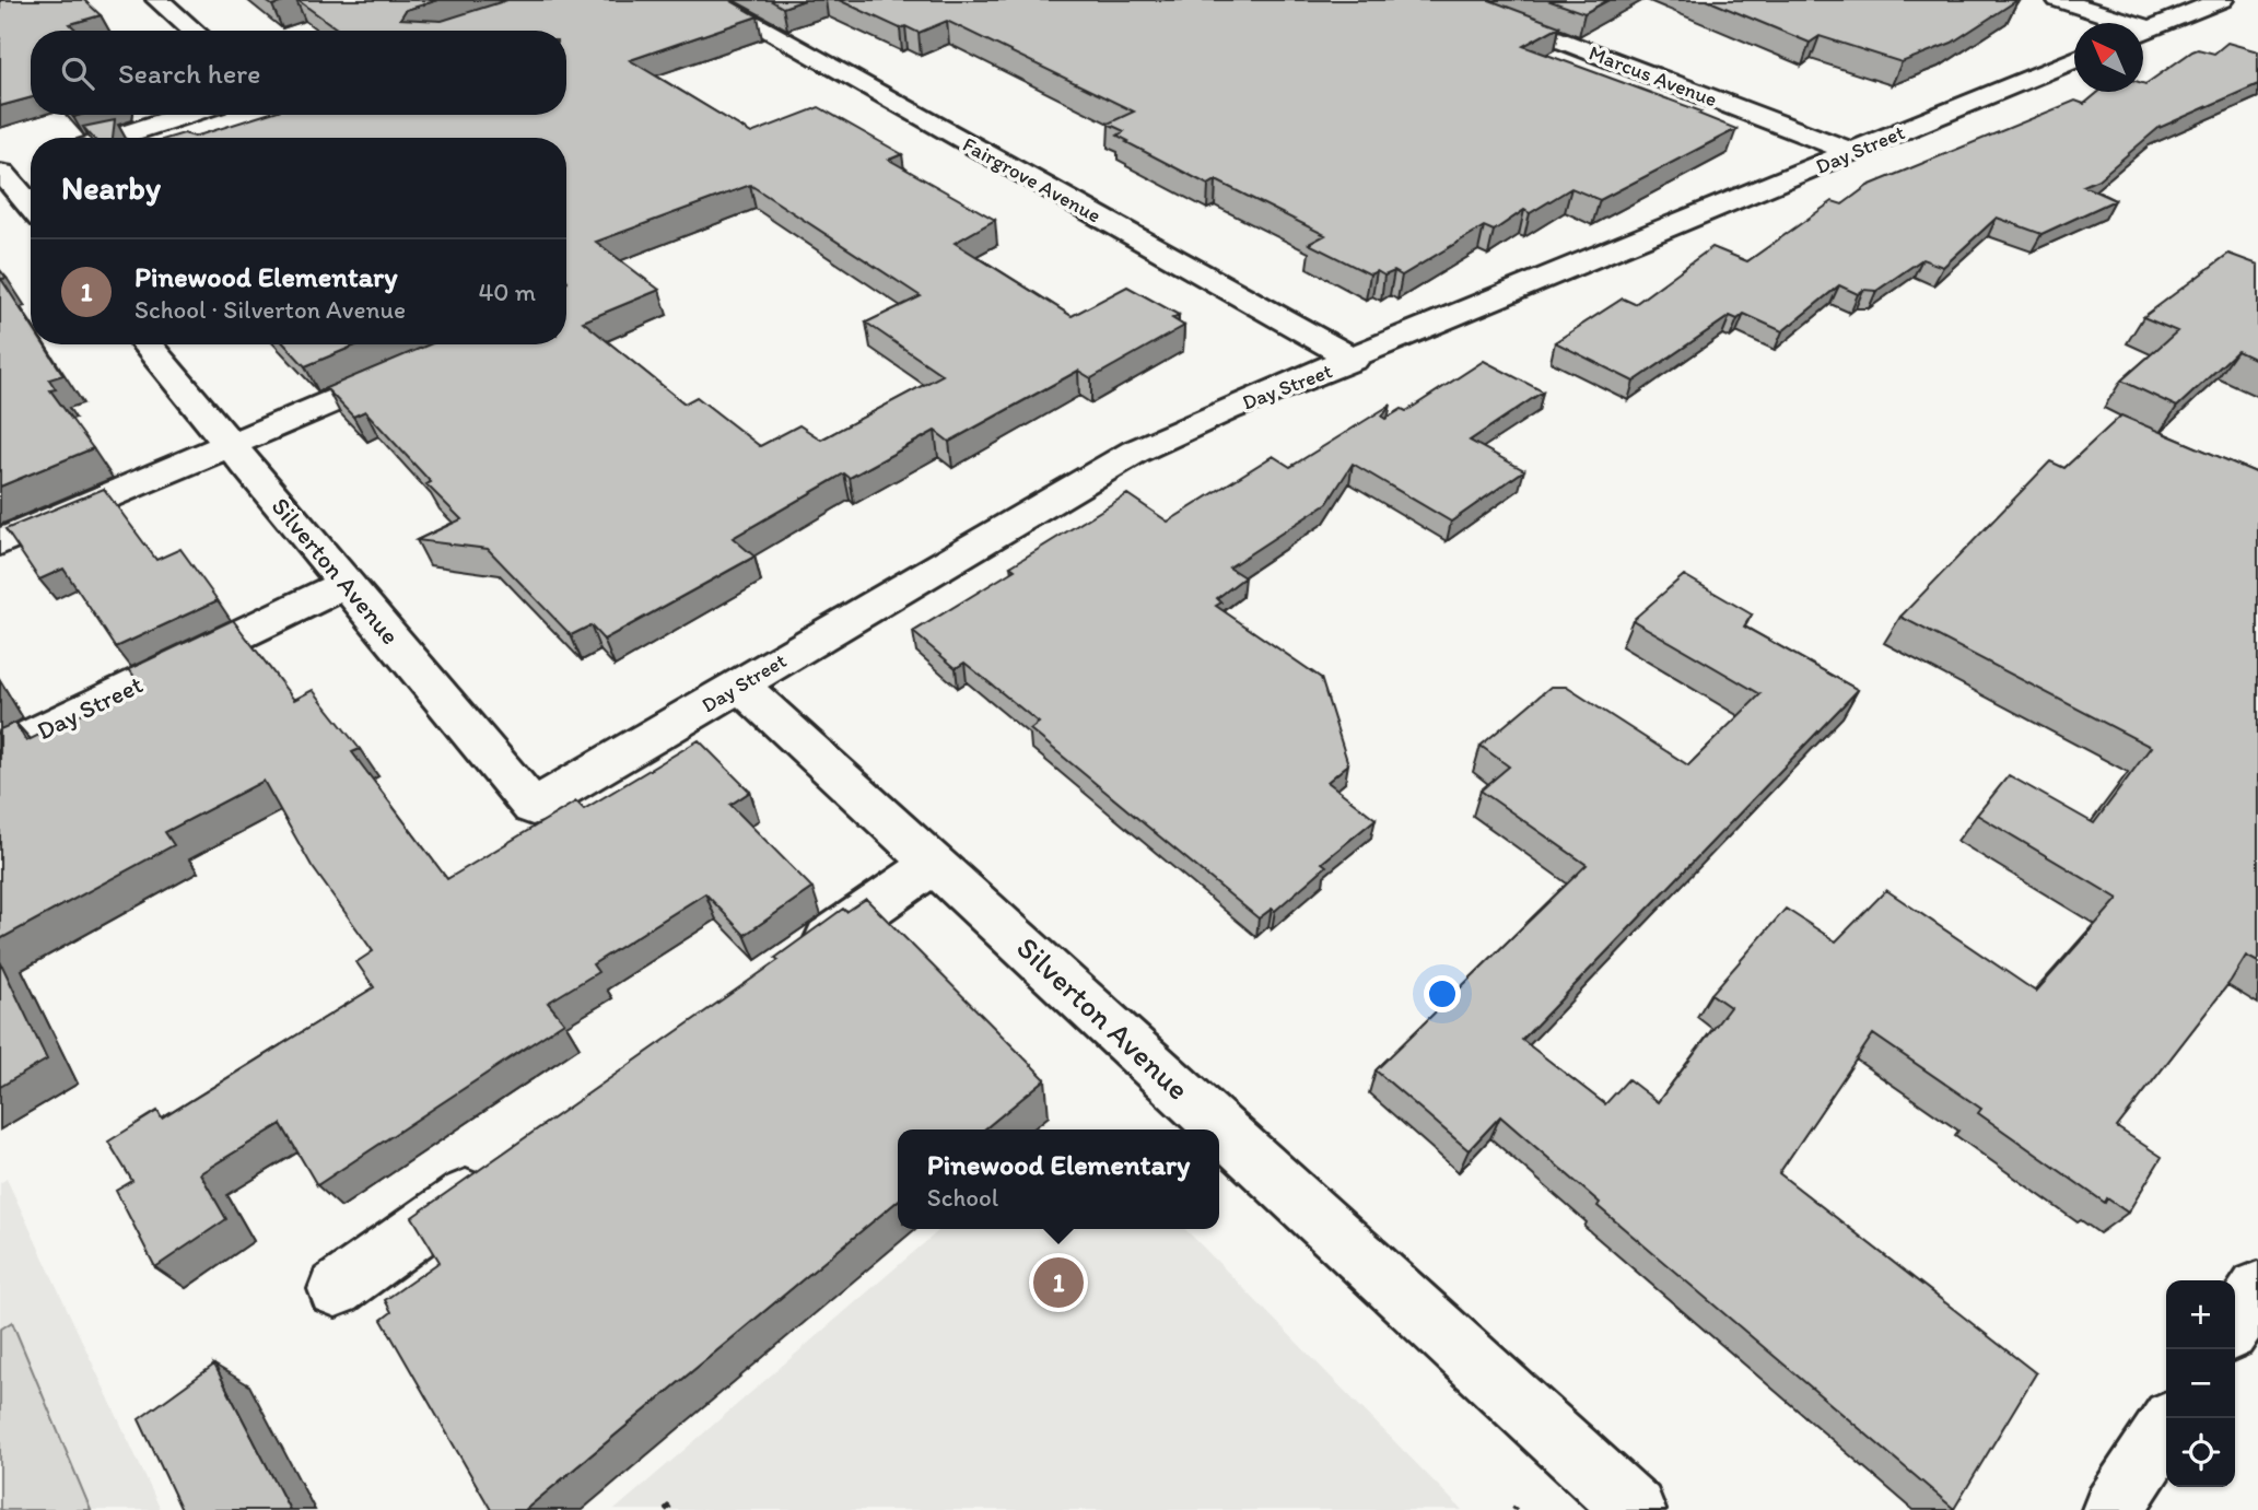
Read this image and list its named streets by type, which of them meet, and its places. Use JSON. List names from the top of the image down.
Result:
{
  "streets": {
    "street": [
      "Marcus Avenue",
      "Day Street",
      "Fairgrove Avenue",
      "Silverton Avenue"
    ]
  },
  "crossings": [
    ["Marcus Avenue", "Day Street"],
    ["Day Street", "Fairgrove Avenue"],
    ["Day Street", "Silverton Avenue"]
  ],
  "north": "top left",
  "page": {
    "search": "Search here",
    "heading": "Nearby",
    "list": [
      {
        "mark": "1",
        "name": "Pinewood Elementary",
        "note": "School · Silverton Avenue",
        "value": "40 m"
      }
    ],
    "popup": ["Pinewood Elementary", "School"],
    "pins": "1",
    "map_buttons": ["+", "−"]
  }
}
